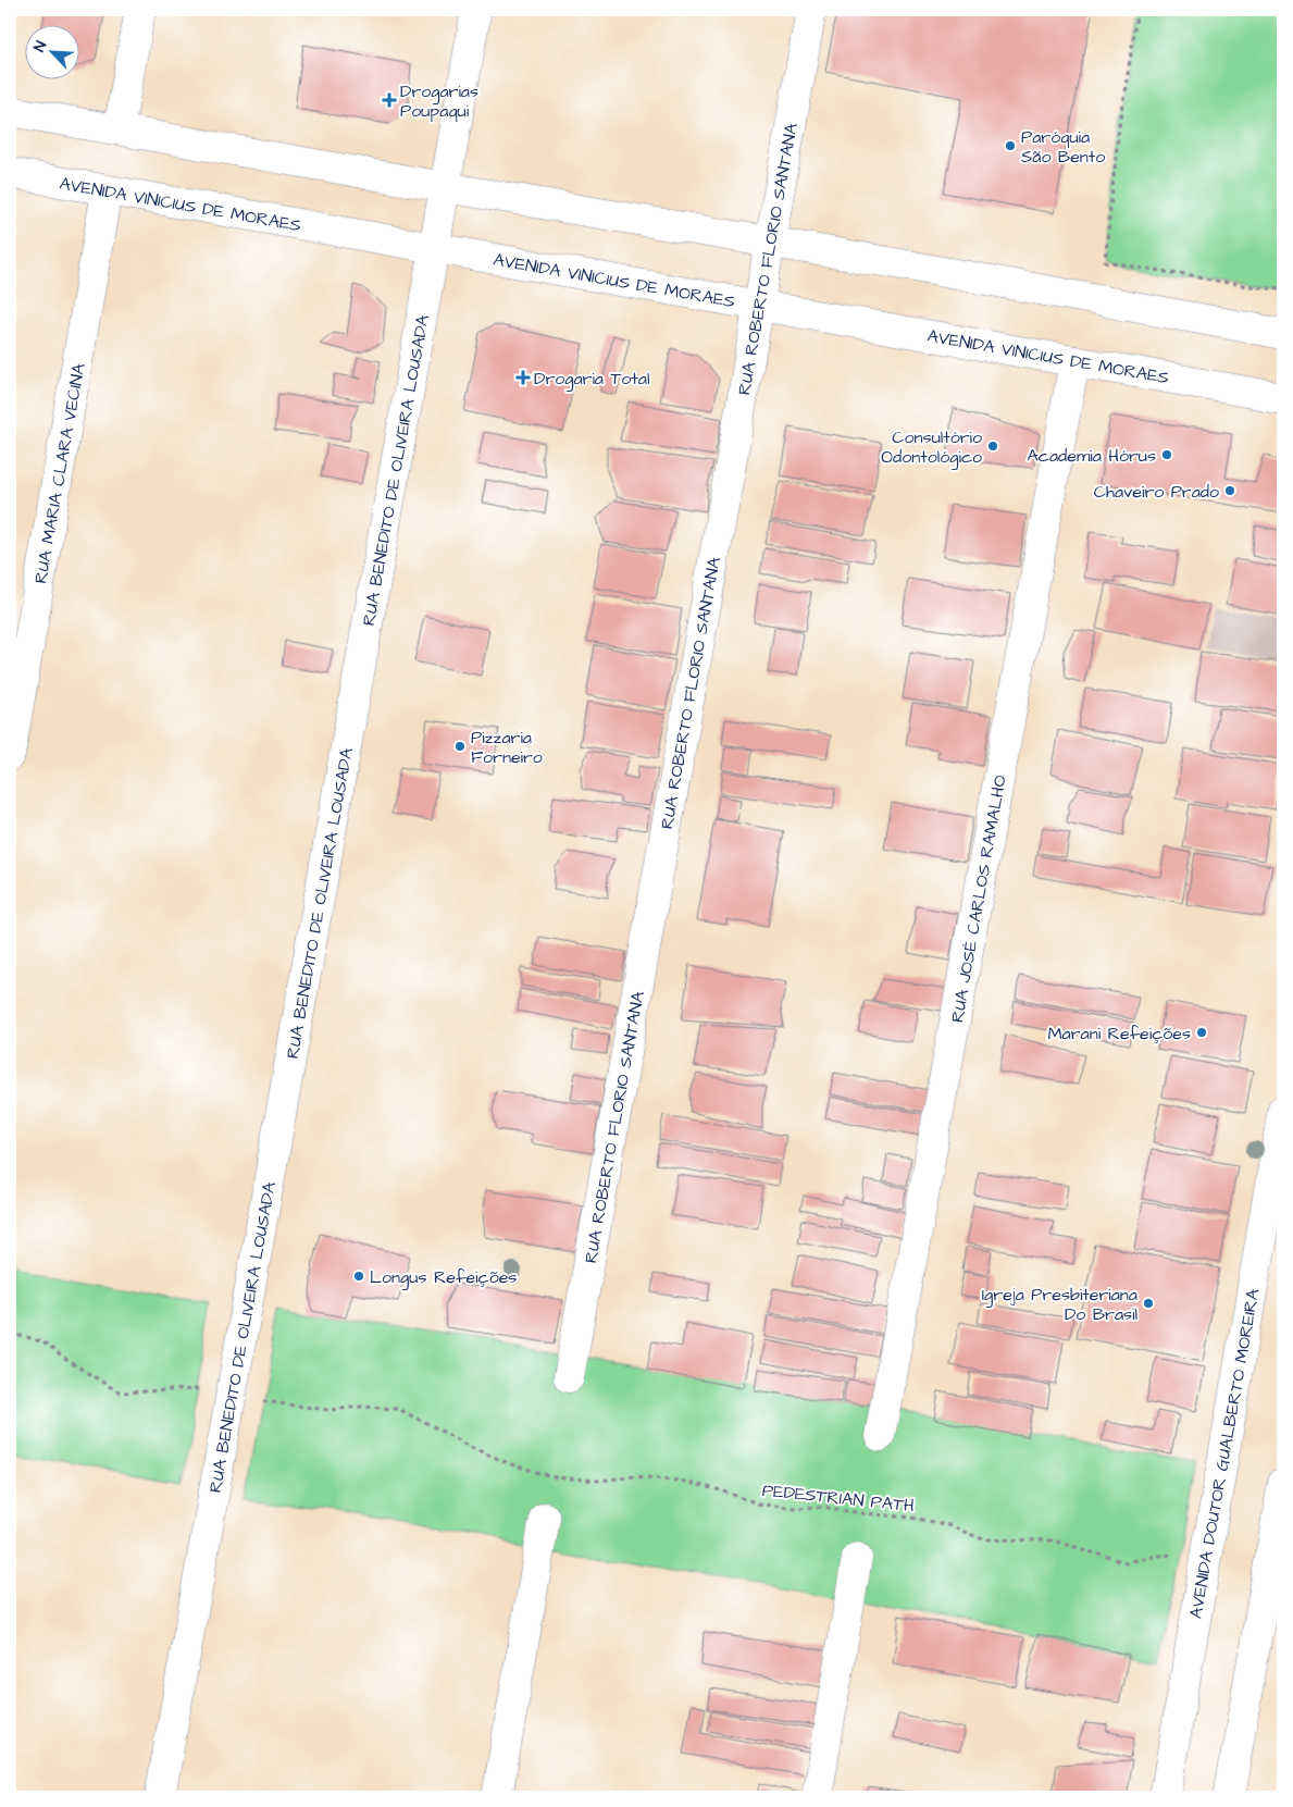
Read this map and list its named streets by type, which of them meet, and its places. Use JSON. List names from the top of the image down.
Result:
{
  "streets": {
    "street": [
      "AVENIDA VINICIUS DE MORAES",
      "RUA ROBERTO FLORIO SANTANA",
      "RUA BENEDITO DE OLIVEIRA LOUSADA",
      "RUA MARIA CLARA VECINA",
      "RUA JOSÉ CARLOS RAMALHO",
      "AVENIDA DOUTOR GUALBERTO MOREIRA"
    ],
    "path": ["PEDESTRIAN PATH"]
  },
  "crossings": [
    ["AVENIDA VINICIUS DE MORAES", "RUA ROBERTO FLORIO SANTANA"],
    ["AVENIDA VINICIUS DE MORAES", "RUA BENEDITO DE OLIVEIRA LOUSADA"],
    ["AVENIDA VINICIUS DE MORAES", "RUA MARIA CLARA VECINA"],
    ["AVENIDA VINICIUS DE MORAES", "RUA JOSÉ CARLOS RAMALHO"],
    ["RUA BENEDITO DE OLIVEIRA LOUSADA", "PEDESTRIAN PATH"],
    ["AVENIDA DOUTOR GUALBERTO MOREIRA", "PEDESTRIAN PATH"]
  ],
  "places": {
    "health": ["Drogarias Poupaqui", "Drogaria Total"],
    "other": [
      "Paróquia São Bento",
      "Consultório Odontológico",
      "Academia Hórus",
      "Chaveiro Prado",
      "Pizzaria Forneiro",
      "Marani Refeições",
      "Longus Refeições",
      "Igreja Presbiteriana Do Brasil"
    ]
  },
  "north": "top left"
}
